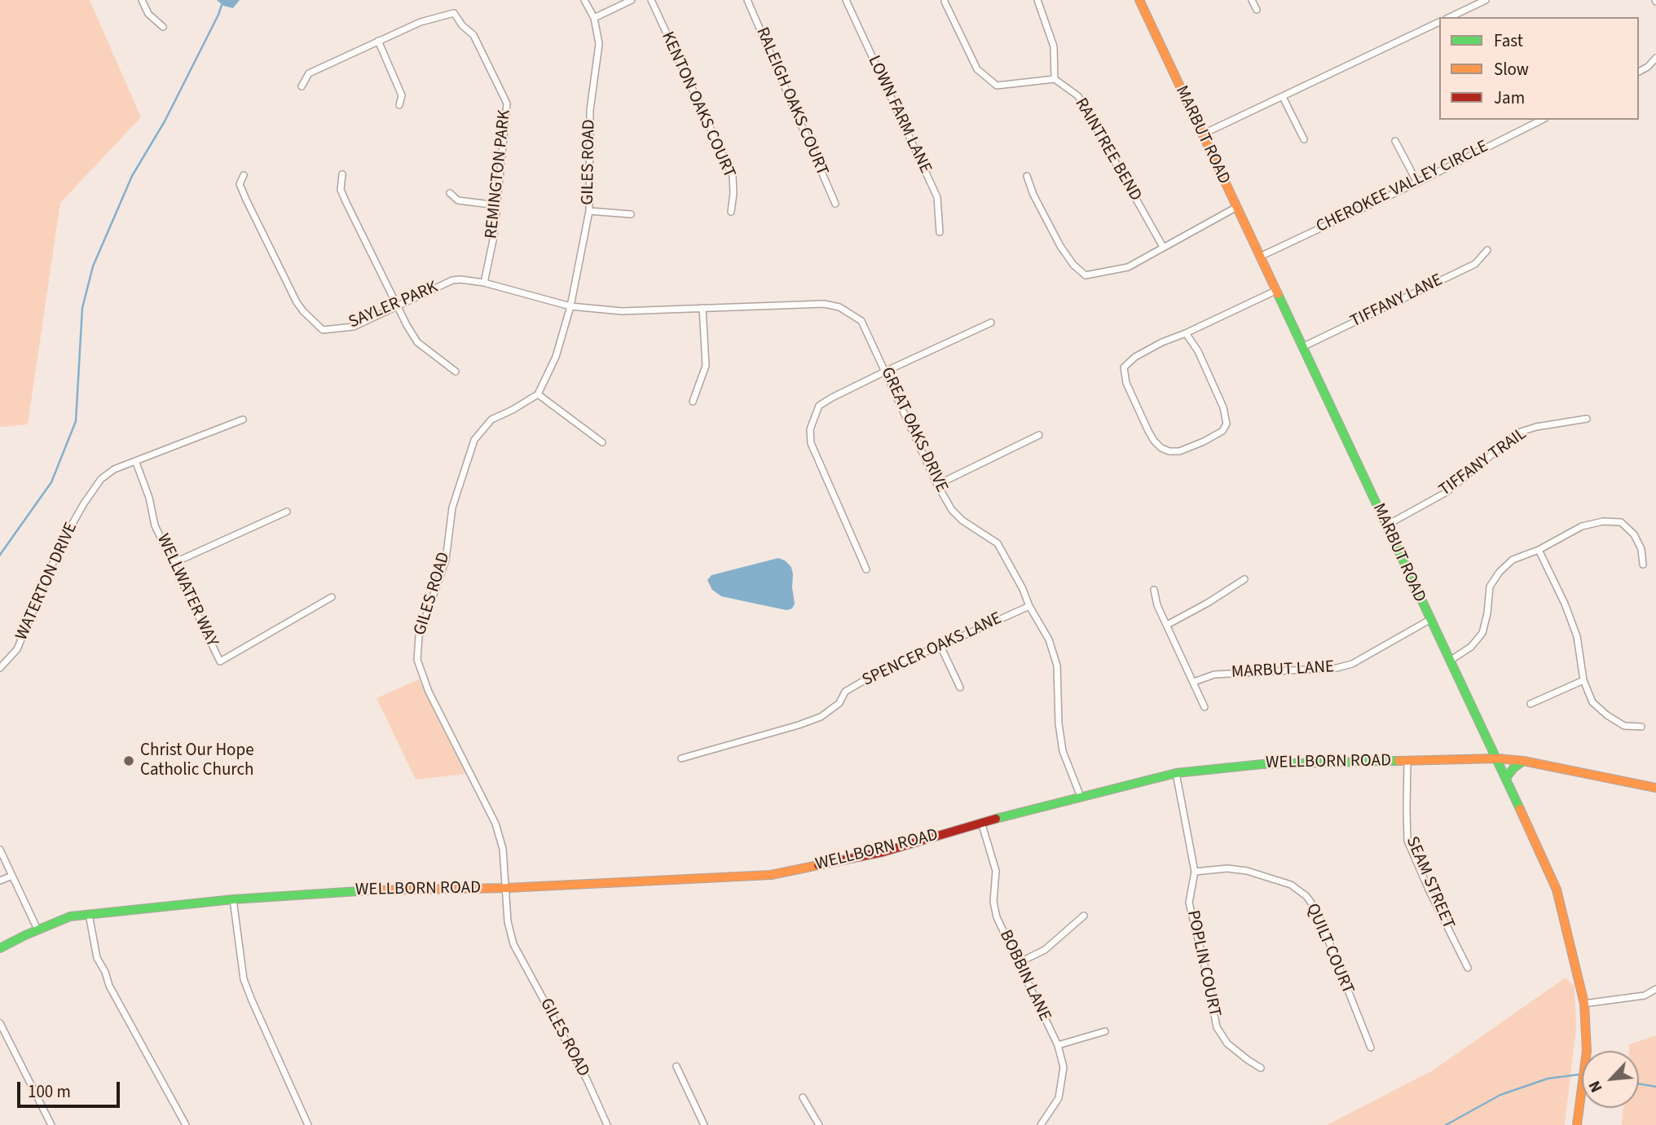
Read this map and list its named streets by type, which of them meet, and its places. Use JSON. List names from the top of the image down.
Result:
{
  "streets": {
    "street": [
      "RALEIGH OAKS COURT",
      "KENTON OAKS COURT",
      "LOWN FARM LANE",
      "MARBUT ROAD",
      "RAINTREE BEND",
      "GILES ROAD",
      "REMINGTON PARK",
      "CHEROKEE VALLEY CIRCLE",
      "TIFFANY LANE",
      "SAYLER PARK",
      "GREAT OAKS DRIVE",
      "TIFFANY TRAIL",
      "WATERTON DRIVE",
      "WELLWATER WAY",
      "SPENCER OAKS LANE",
      "MARBUT LANE",
      "WELLBORN ROAD",
      "SEAM STREET",
      "QUILT COURT",
      "POPLIN COURT",
      "BOBBIN LANE"
    ]
  },
  "crossings": [
    ["MARBUT ROAD", "CHEROKEE VALLEY CIRCLE"],
    ["MARBUT ROAD", "TIFFANY LANE"],
    ["MARBUT ROAD", "TIFFANY TRAIL"],
    ["MARBUT ROAD", "MARBUT LANE"],
    ["MARBUT ROAD", "WELLBORN ROAD"],
    ["GILES ROAD", "SAYLER PARK"],
    ["GILES ROAD", "GREAT OAKS DRIVE"],
    ["GILES ROAD", "WELLBORN ROAD"],
    ["REMINGTON PARK", "SAYLER PARK"],
    ["SAYLER PARK", "GREAT OAKS DRIVE"],
    ["GREAT OAKS DRIVE", "SPENCER OAKS LANE"],
    ["GREAT OAKS DRIVE", "WELLBORN ROAD"],
    ["WATERTON DRIVE", "WELLWATER WAY"],
    ["WELLBORN ROAD", "SEAM STREET"],
    ["WELLBORN ROAD", "POPLIN COURT"],
    ["WELLBORN ROAD", "BOBBIN LANE"],
    ["QUILT COURT", "POPLIN COURT"]
  ],
  "places": ["Christ Our Hope Catholic Church"],
  "legend": ["Fast", "Slow", "Jam"],
  "scale_bar": "100 m",
  "north": "bottom left"
}
